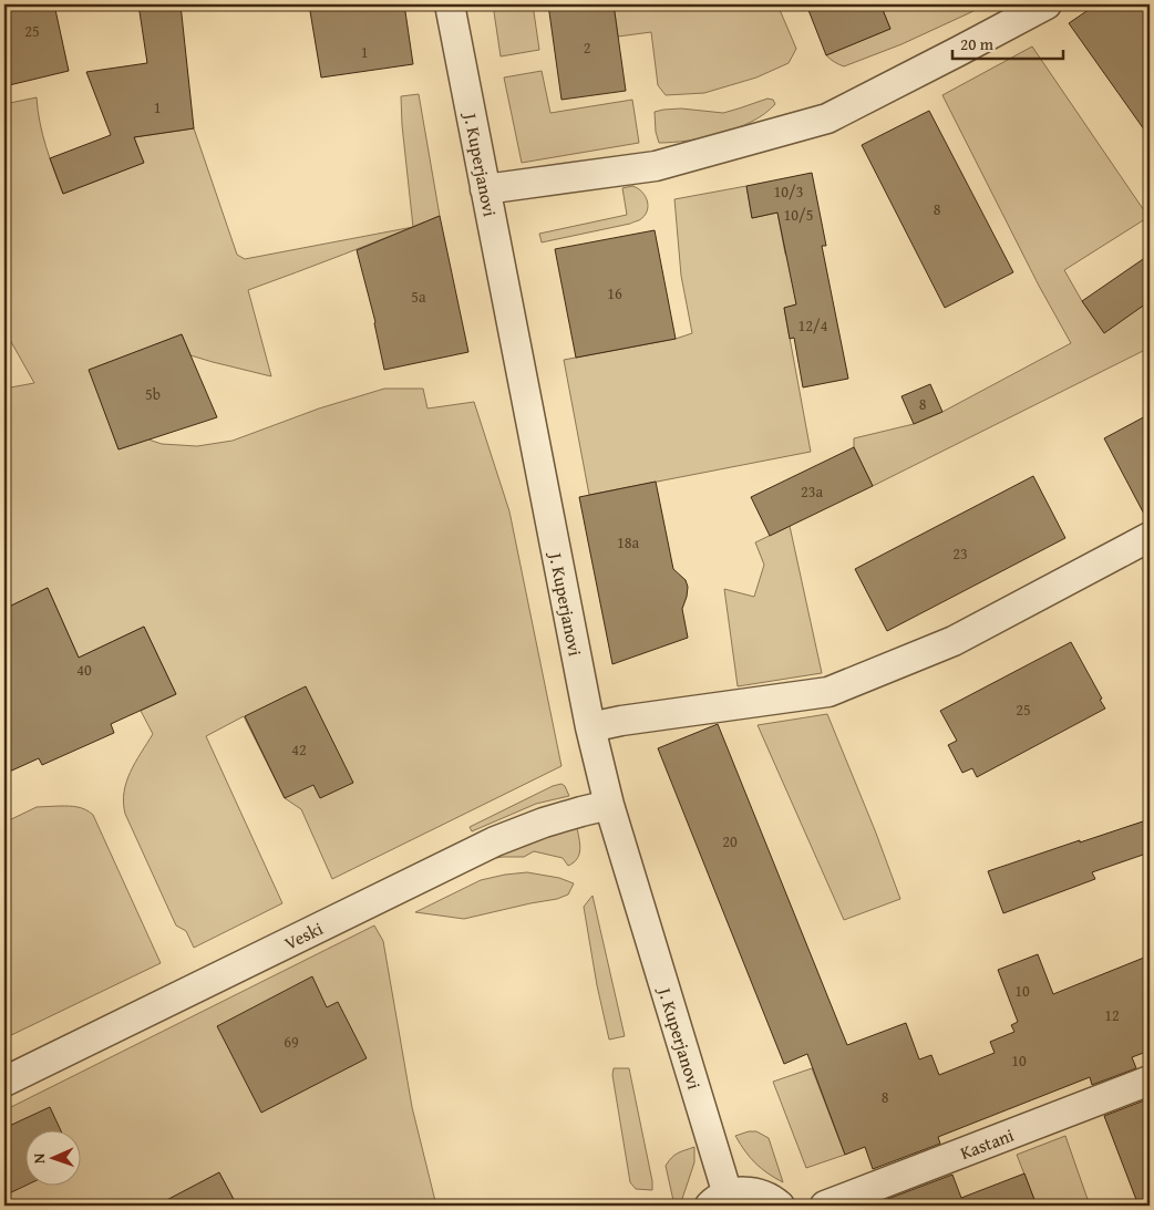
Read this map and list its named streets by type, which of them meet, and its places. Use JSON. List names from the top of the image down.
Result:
{
  "streets": {
    "street": ["J. Kuperjanovi", "Veski", "Kastani"]
  },
  "crossings": [
    ["J. Kuperjanovi", "Veski"]
  ],
  "house_numbers": [
    "25",
    "2",
    "1",
    "1",
    "10/3",
    "8",
    "10/5",
    "16",
    "5a",
    "12/4",
    "5b",
    "8",
    "23a",
    "18a",
    "23",
    "40",
    "25",
    "42",
    "20",
    "10",
    "12",
    "69",
    "10",
    "8"
  ],
  "scale_bar": "20 m",
  "north": "left"
}
